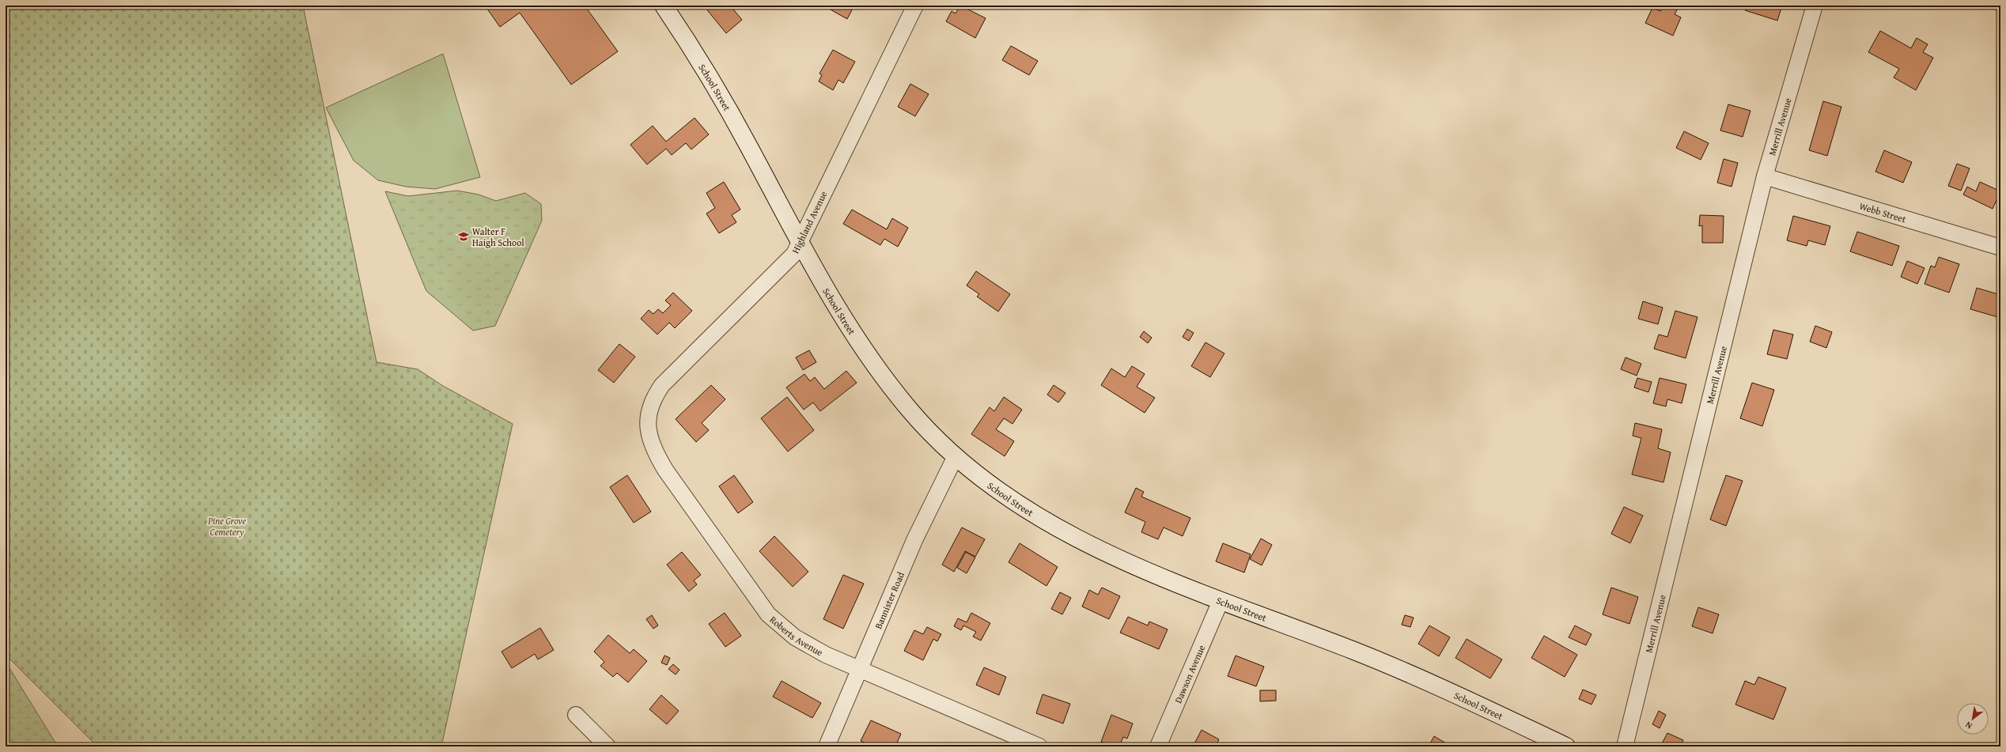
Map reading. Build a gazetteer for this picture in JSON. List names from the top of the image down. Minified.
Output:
{"streets":{"street":["School Street","Merrill Avenue","Webb Street","Highland Avenue","Bannister Road","Roberts Avenue","Dawson Avenue"]},"crossings":[["School Street","Highland Avenue"],["School Street","Bannister Road"],["School Street","Dawson Avenue"],["Merrill Avenue","Webb Street"],["Highland Avenue","Roberts Avenue"],["Bannister Road","Roberts Avenue"]],"parks":["Pine Grove Cemetery"],"places":{"school or university":["Walter F Haigh School"]},"north":"bottom left"}
